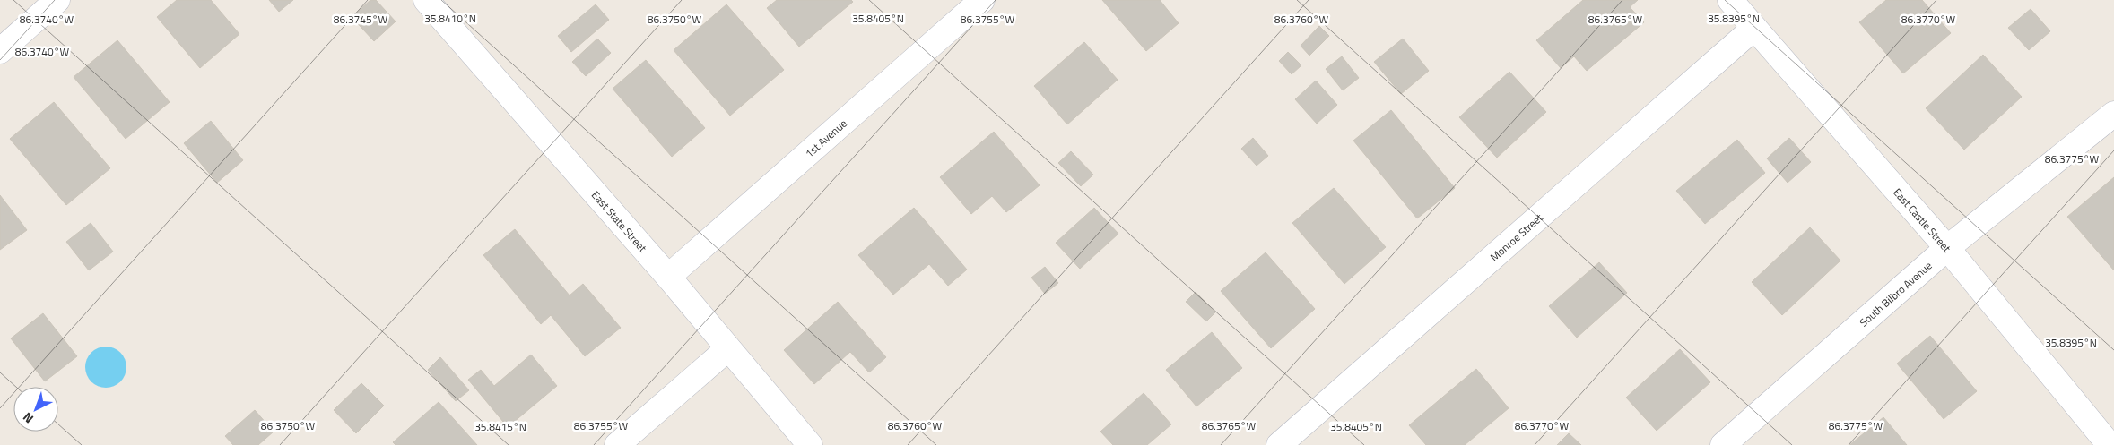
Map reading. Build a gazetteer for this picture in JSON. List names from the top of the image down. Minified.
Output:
{"streets":{"street":["1st Avenue","East Castle Street","East State Street","Monroe Street","South Bilbro Avenue"]},"crossings":[["1st Avenue","East State Street"],["East Castle Street","Monroe Street"],["East Castle Street","South Bilbro Avenue"]],"north":"bottom left","coordinates":["35.8410°N","35.8405°N","35.8395°N","86.3740°W","86.3745°W","86.3750°W","86.3755°W","86.3760°W","86.3765°W","86.3770°W","86.3775°W","35.8415°N"]}
